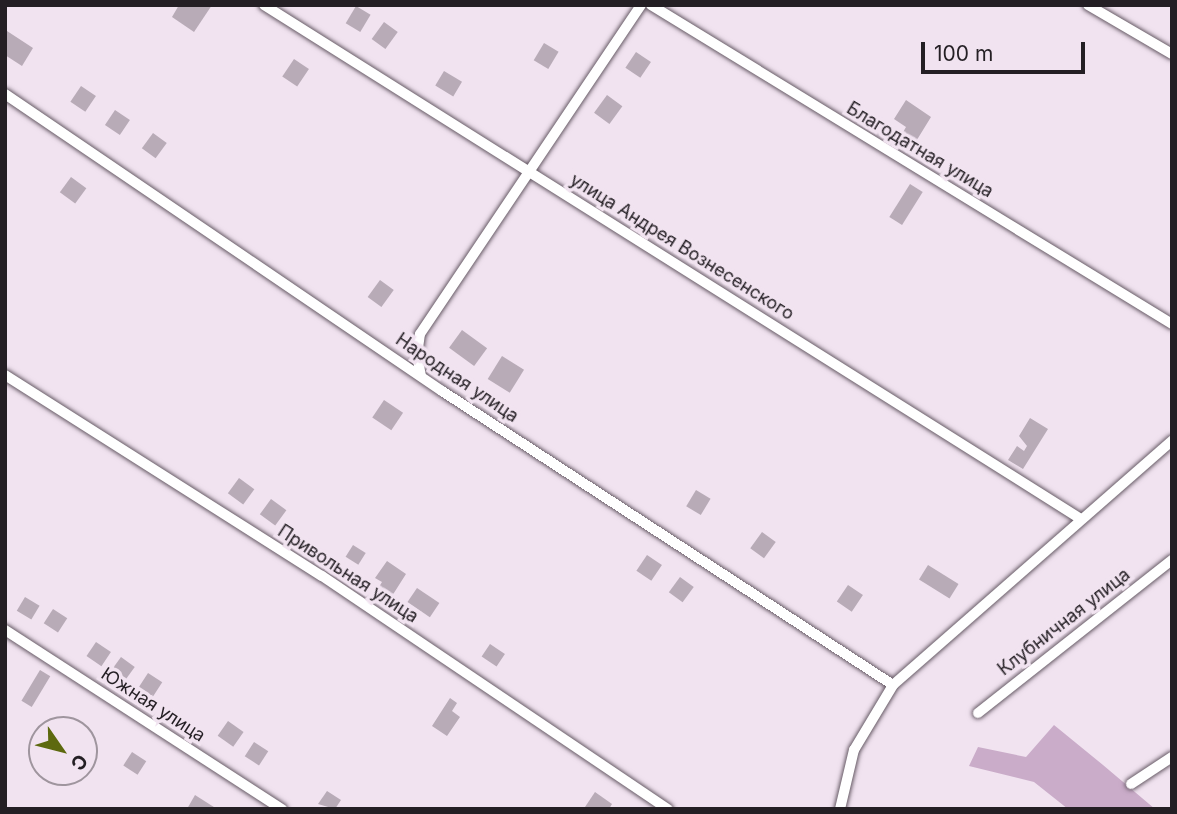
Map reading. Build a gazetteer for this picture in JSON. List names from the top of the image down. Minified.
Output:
{"streets":{"street":["Благодатная улица","улица Андрея Вознесенского","Народная улица","Привольная улица","Клубничная улица","Южная улица"]},"scale_bar":"100 m","north":"bottom right"}
